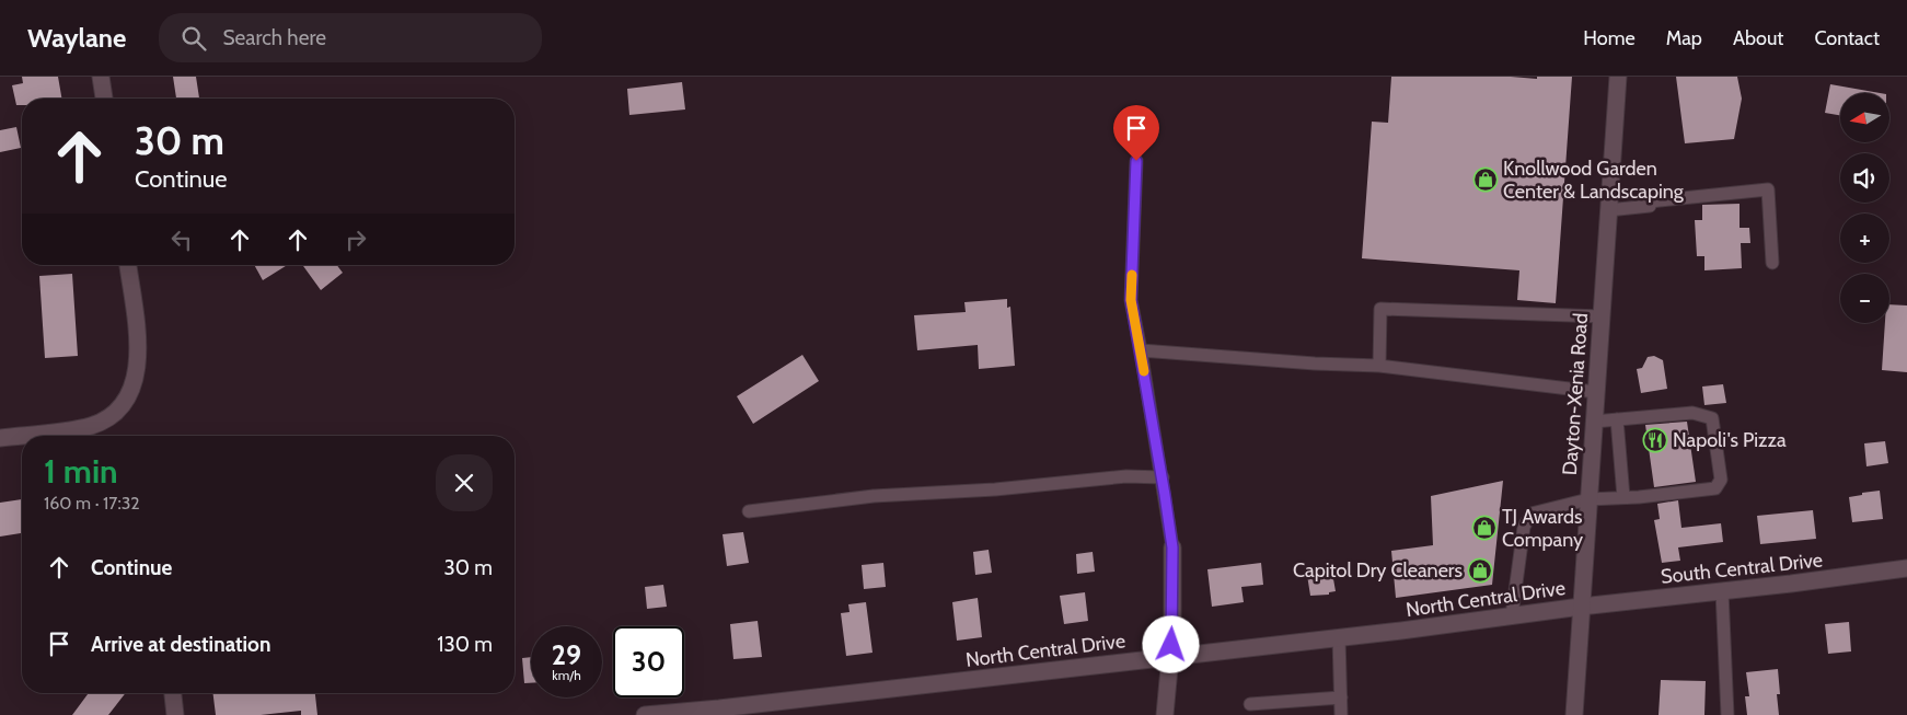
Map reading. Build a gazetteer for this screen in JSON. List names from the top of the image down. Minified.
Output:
{"streets":{"street":["Dayton-Xenia Road","South Central Drive","North Central Drive"]},"crossings":[["Dayton-Xenia Road","South Central Drive"],["Dayton-Xenia Road","North Central Drive"],["South Central Drive","North Central Drive"]],"places":{"shop":["Knollwood Garden Center & Landscaping","TJ Awards Company","Capitol Dry Cleaners"],"restaurant":["Napoli's Pizza"]},"north":"left","page":{"header":"Waylane","search":"Search here","nav":["Home","Map","About","Contact"],"map_buttons":["+","−"],"turn":["30 m","Continue"],"heading":["1 min","160 m · 17:32"],"list":[{"name":"Continue","value":"30 m"},{"name":"Arrive at destination","value":"130 m"}],"speed":"29 km/h","limit":"30"}}
